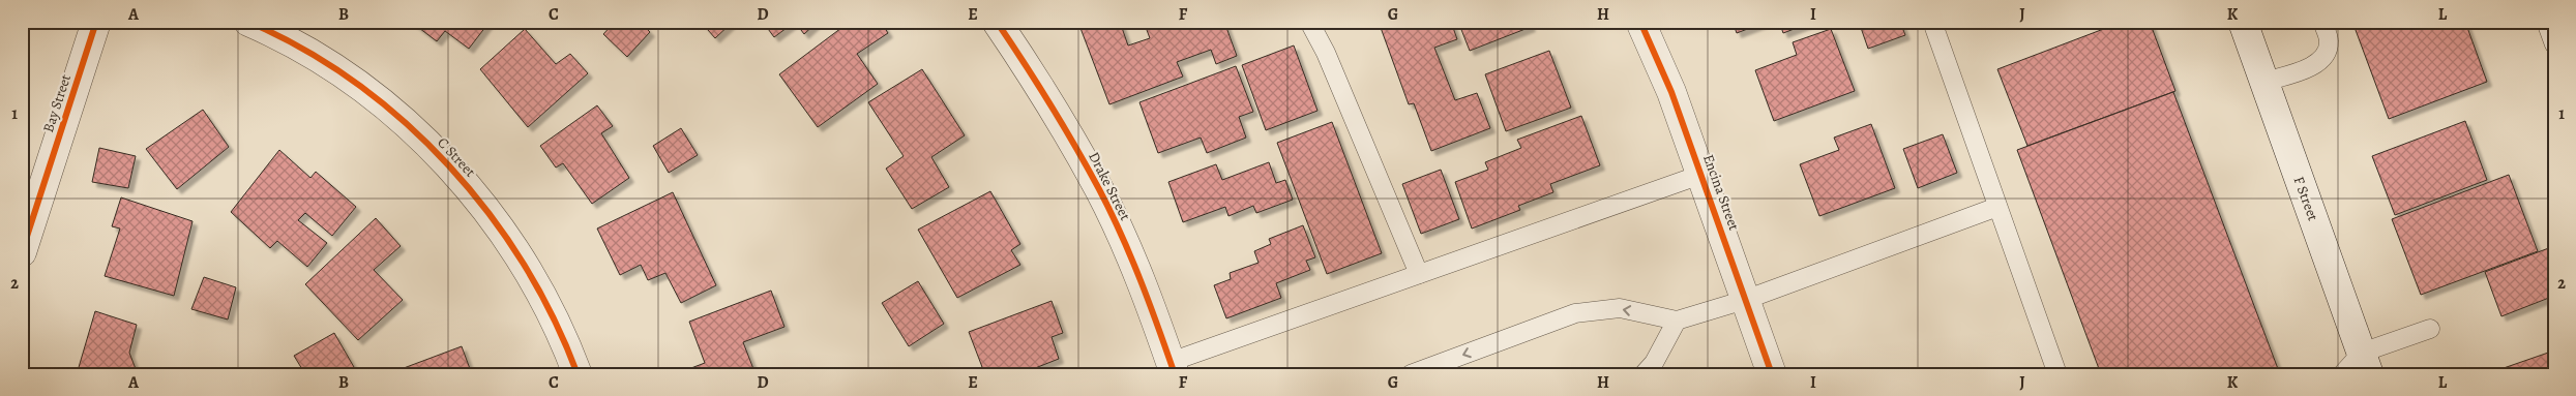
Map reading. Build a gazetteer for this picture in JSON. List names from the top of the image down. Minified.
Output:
{"streets":{"street":["Bay Street","C Street","Drake Street","Encina Street","F Street"]},"grid":{"columns":["A","B","C","D","E","F","G","H","I","J","K","L"],"rows":["1","2"]}}
